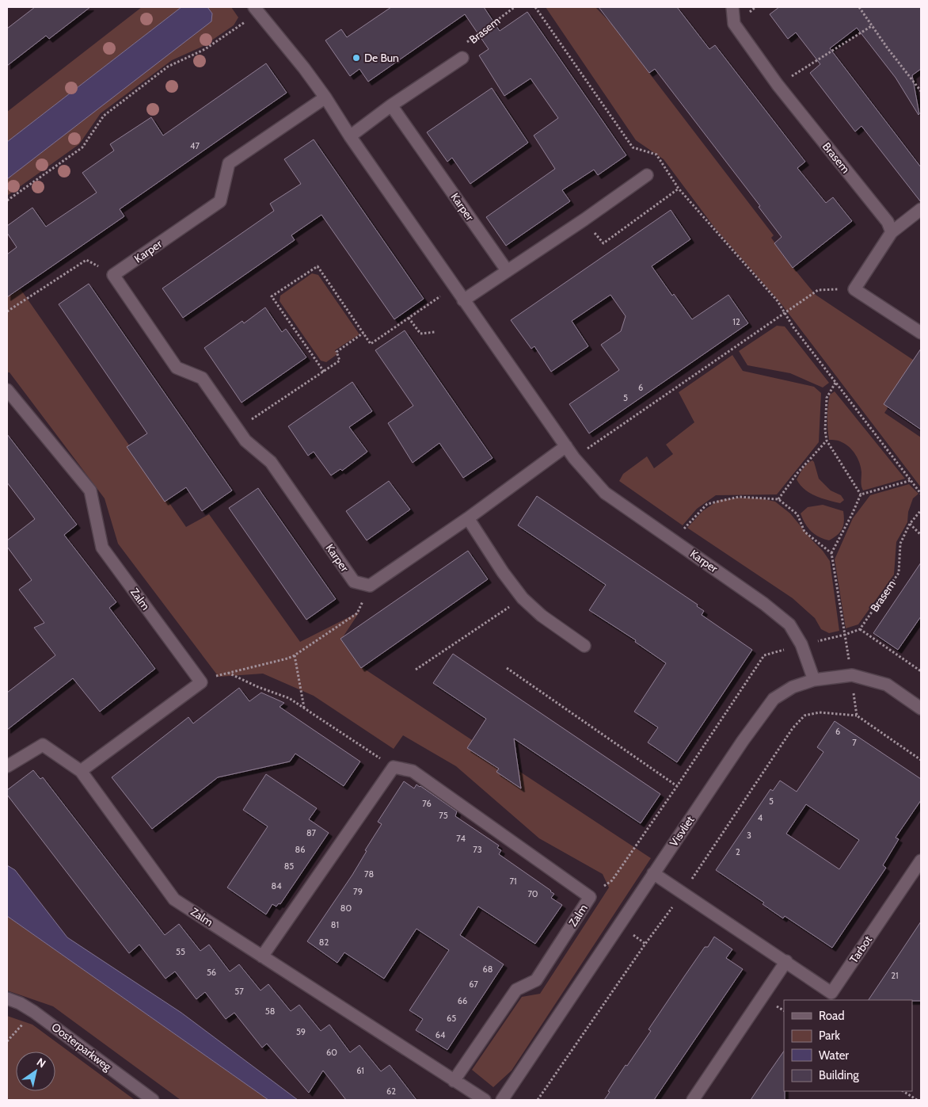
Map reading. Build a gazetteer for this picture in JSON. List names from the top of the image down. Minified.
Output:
{"streets":{"street":["Brasem","Karper","Zalm","Visvliet","Tarbot","Oosterparkweg"]},"crossings":[["Karper","Visvliet"],["Visvliet","Tarbot"]],"places":["De Bun"],"house_numbers":["47","12","6","5","6","7","5","76","75","4","87","3","74","86","73","2","85","78","71","84","79","70","80","81","82","55","68","56","21","67","57","66","58","65","59","64","60","61","62"],"legend":["Road","Park","Water","Building"],"north":"top right"}
